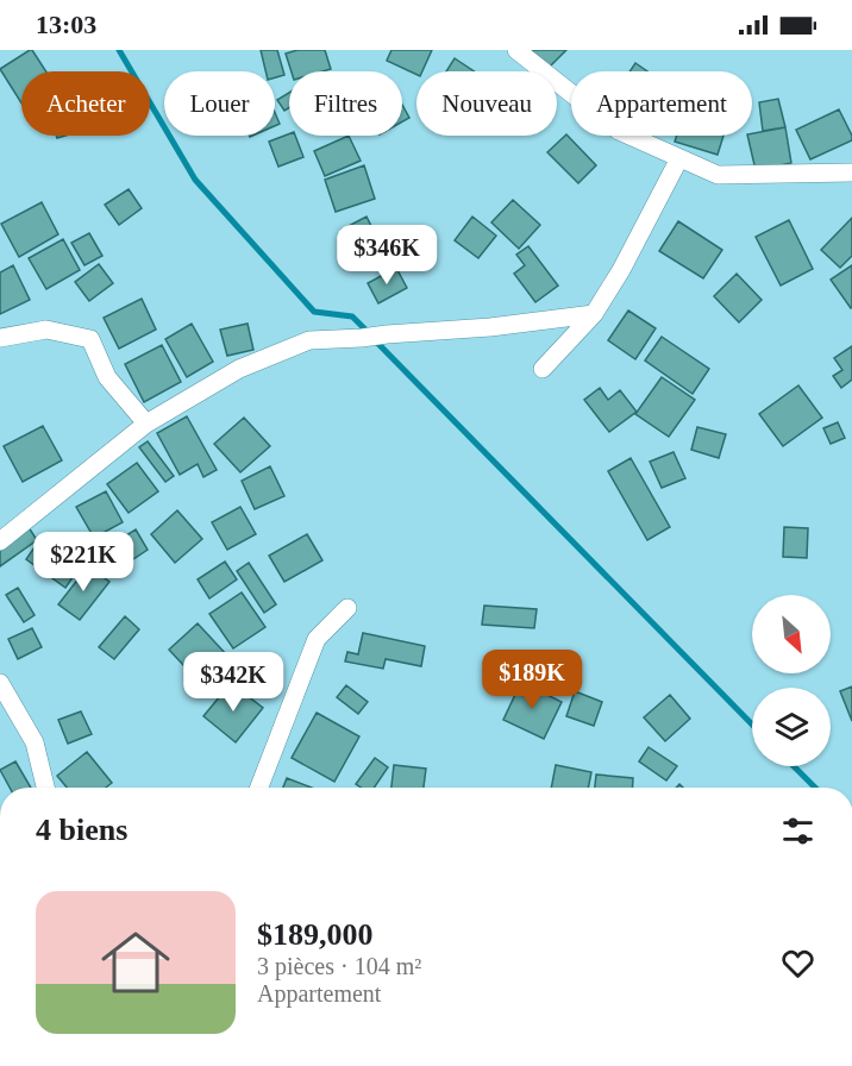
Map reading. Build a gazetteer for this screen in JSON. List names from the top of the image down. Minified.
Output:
{"north":"bottom right","page":{"status":"13:03","chip":["Acheter","Louer","Filtres","Nouveau","Appartement"],"price":["$346K","$221K","$189K","$342K"],"heading":"4 biens","list":[{"name":"$189,000","note":"3 pièces · 104 m² · Appartement"}]}}
